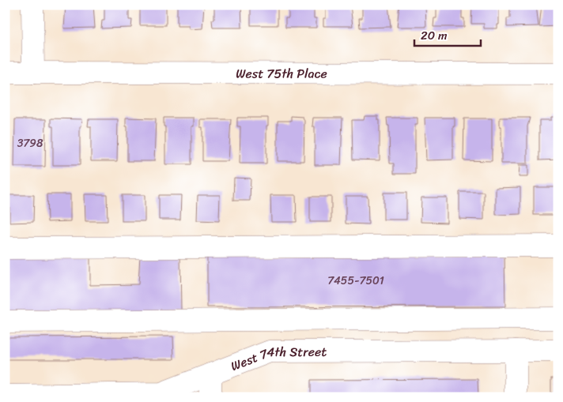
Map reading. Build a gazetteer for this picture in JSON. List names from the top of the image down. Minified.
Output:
{"streets":{"street":["West 75th Place","West 74th Street"]},"house_numbers":["3798","7455-7501"],"scale_bar":"20 m"}
